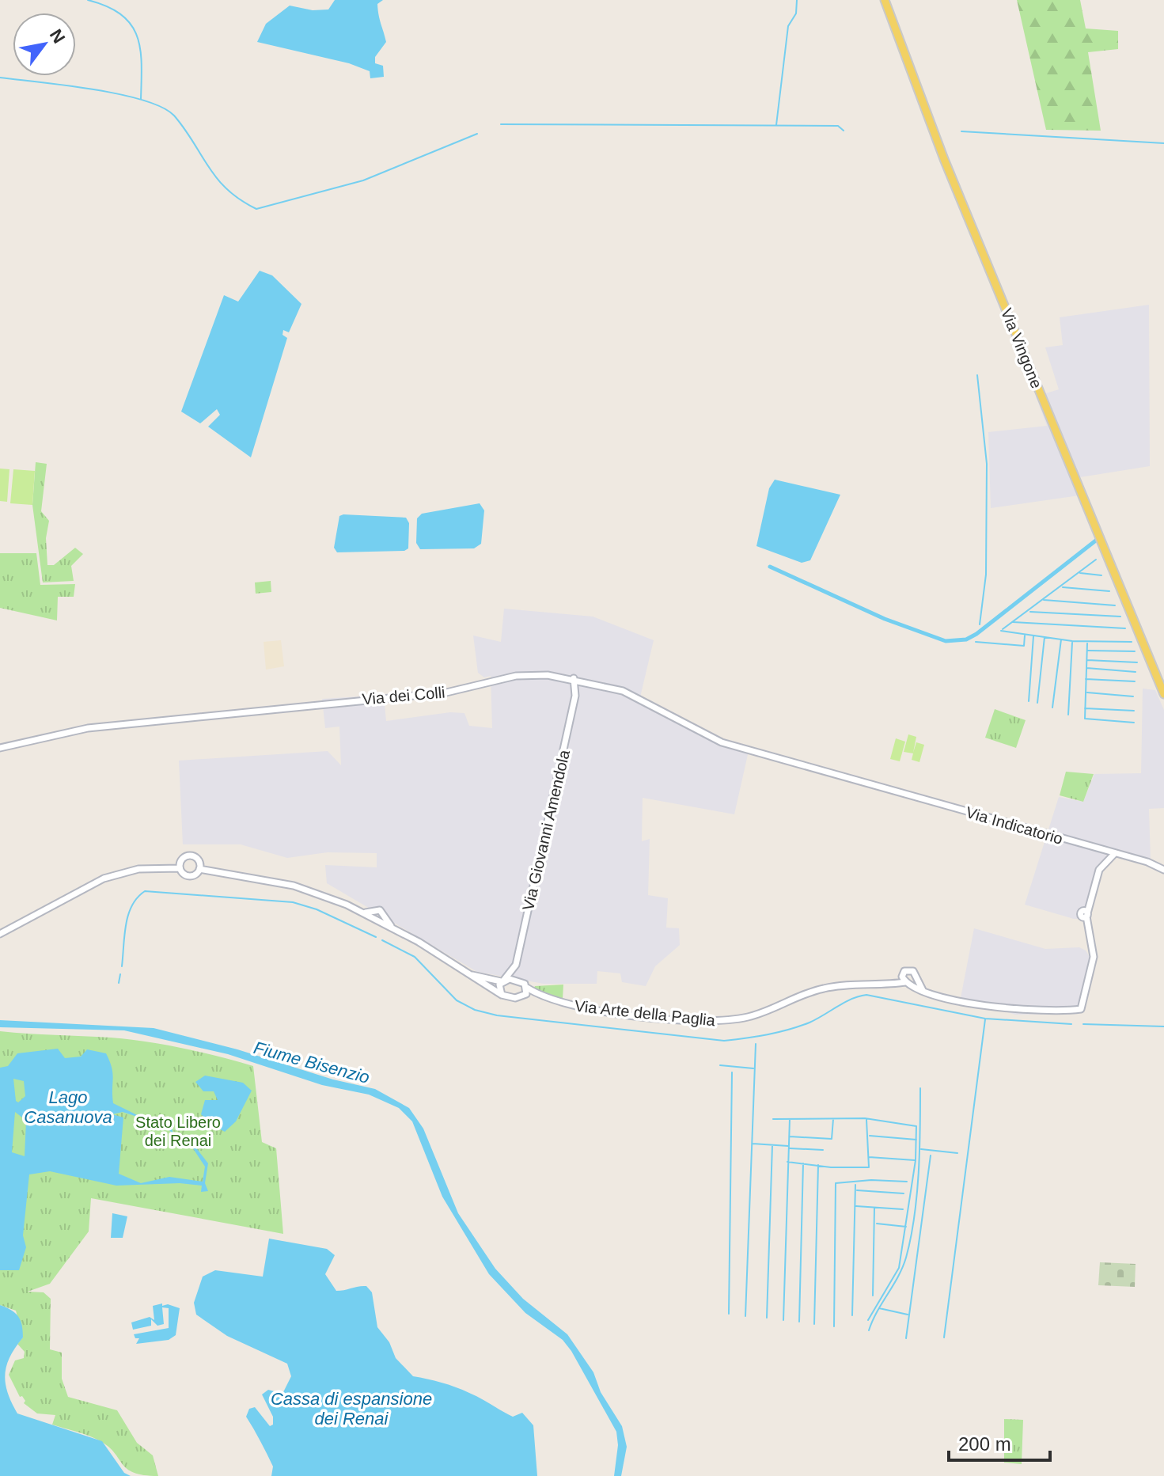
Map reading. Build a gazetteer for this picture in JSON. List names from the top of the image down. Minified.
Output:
{"streets":{"main road":["Via Vingone","Via dei Colli","Via Indicatorio","Via Giovanni Amendola","Via Arte della Paglia"]},"crossings":[["Via dei Colli","Via Indicatorio"],["Via dei Colli","Via Giovanni Amendola"],["Via Giovanni Amendola","Via Arte della Paglia"]],"water":["Fiume Bisenzio","Lago Casanuova","Cassa di espansione dei Renai"],"parks":["Stato Libero dei Renai"],"scale_bar":"200 m","north":"top right"}
